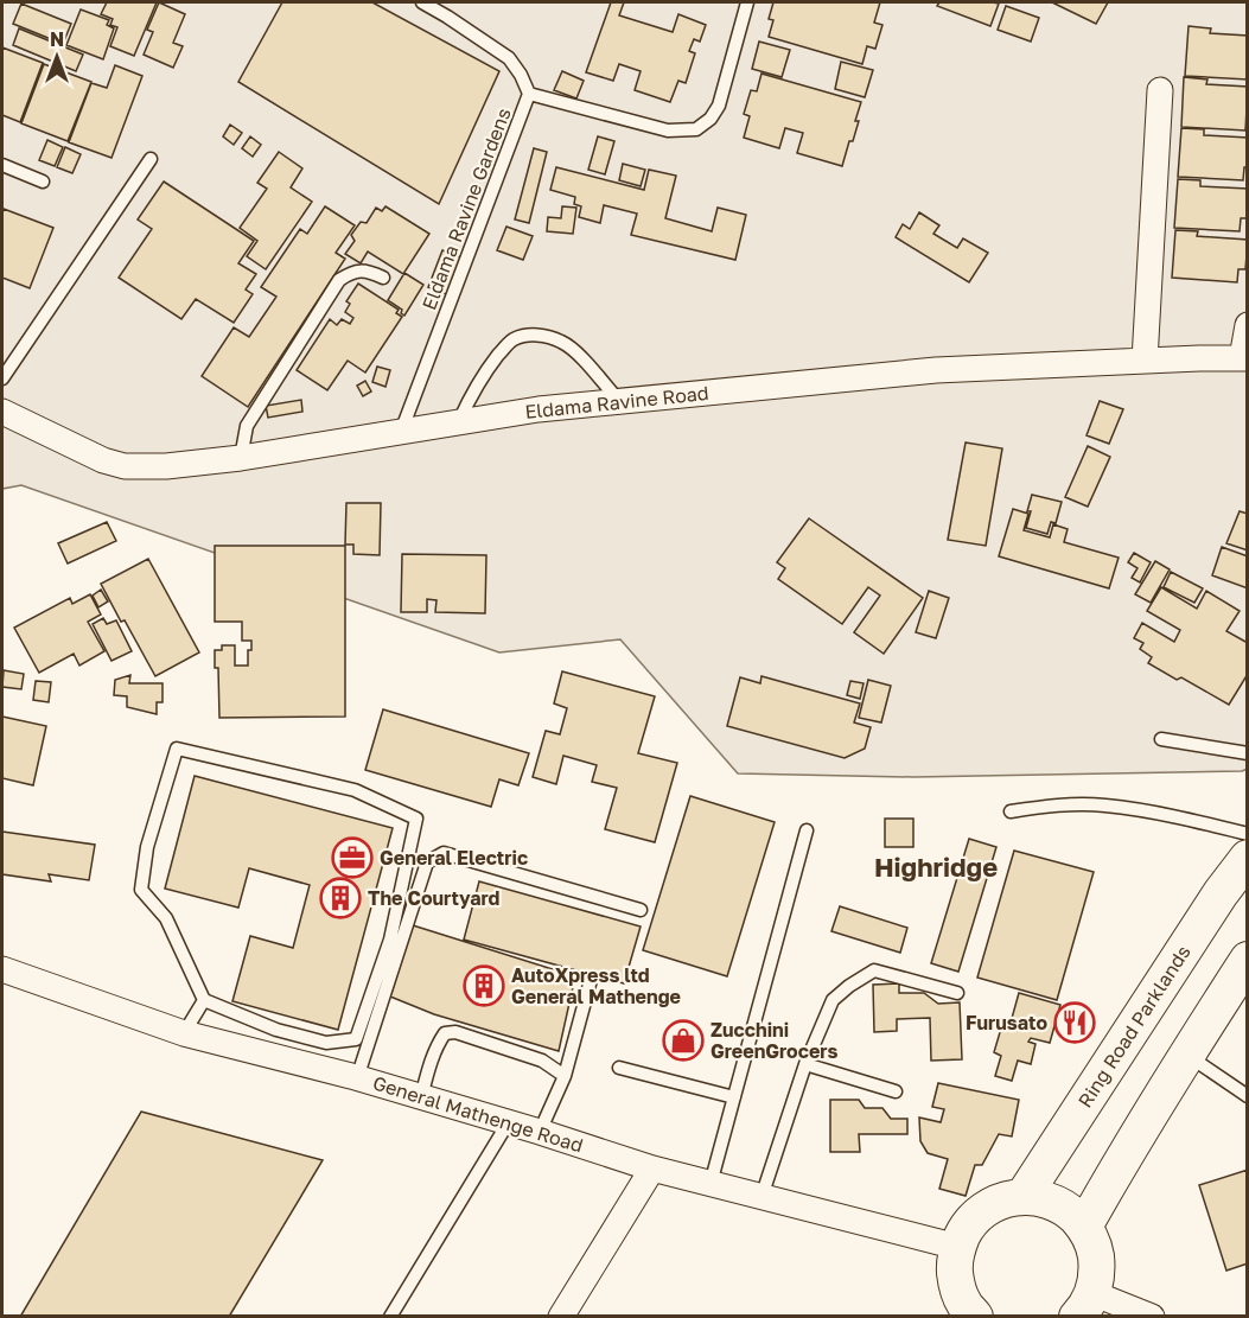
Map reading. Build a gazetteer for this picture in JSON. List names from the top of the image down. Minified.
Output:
{"streets":{"street":["Eldama Ravine Road","Ring Road Parklands","General Mathenge Road"],"lane":["Eldama Ravine Gardens"]},"crossings":[["Eldama Ravine Gardens","Eldama Ravine Road"]],"districts":["Highridge"],"places":{"office":["General Electric"],"building":["The Courtyard","AutoXpress ltd General Mathenge"],"restaurant":["Furusato"],"shop":["Zucchini GreenGrocers"]},"north":"top"}
